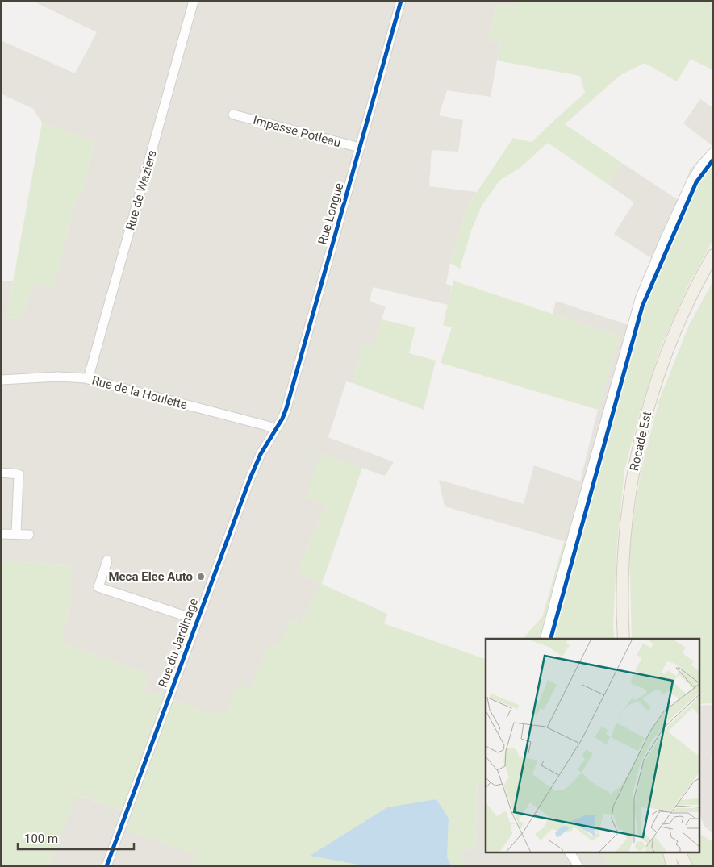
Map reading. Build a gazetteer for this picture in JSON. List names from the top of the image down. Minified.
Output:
{"streets":{"main road":["Rocade Est"],"street":["Impasse Potleau","Rue de Waziers","Rue Longue","Rue de la Houlette","Rue du Jardinage"]},"crossings":[["Impasse Potleau","Rue Longue"],["Rue de Waziers","Rue de la Houlette"],["Rue Longue","Rue de la Houlette"],["Rue Longue","Rue du Jardinage"],["Rue de la Houlette","Rue du Jardinage"]],"places":["Meca Elec Auto"],"scale_bar":"100 m"}
